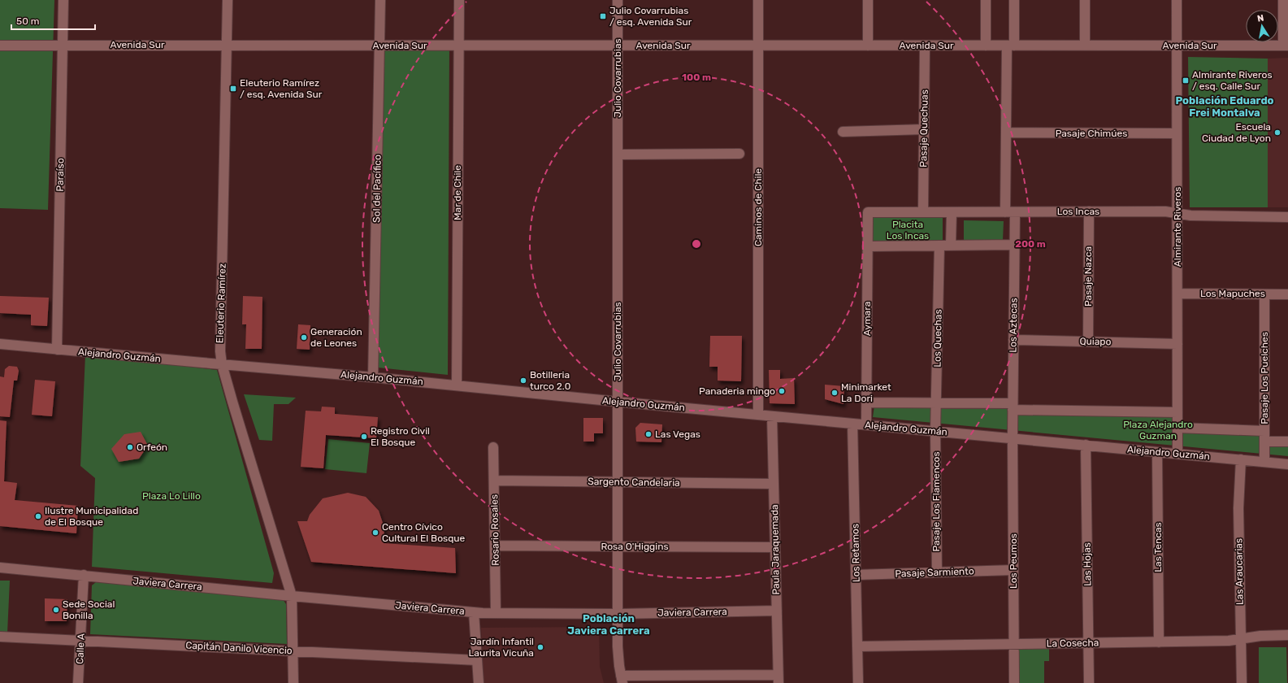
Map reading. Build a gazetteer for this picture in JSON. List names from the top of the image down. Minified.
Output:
{"streets":{"street":["Avenida Sur","Julio Covarrubias","Pasaje Quechuas","Pasaje Chimúes","Paraíso","Sol del Pacífico","Mar de Chile","Caminos de Chile","Los Incas","Almirante Riveros","Pasaje Nazca","Los Mapuches","Eleuterio Ramírez","Aymara","Los Aztecas","Los Quechas","Quiapo","Alejandro Guzmán","Pasaje Los Puelches","Sargento Candelaria","Pasaje Los Flamencos","Rosario Rosales","Rosa O'Higgins","Las Tencas","Paula Jaraquemada","Los Retamos","Los Peumos","Las Hojas","Las Araucarias","Pasaje Sarmiento","Javiera Carrera","La Cosecha","Capitán Danilo Vicencio","Calle A"]},"crossings":[["Avenida Sur","Julio Covarrubias"],["Avenida Sur","Pasaje Quechuas"],["Avenida Sur","Paraíso"],["Avenida Sur","Sol del Pacífico"],["Avenida Sur","Mar de Chile"],["Avenida Sur","Caminos de Chile"],["Avenida Sur","Almirante Riveros"],["Avenida Sur","Eleuterio Ramírez"],["Avenida Sur","Los Aztecas"],["Julio Covarrubias","Alejandro Guzmán"],["Julio Covarrubias","Sargento Candelaria"],["Julio Covarrubias","Rosa O'Higgins"],["Julio Covarrubias","Javiera Carrera"],["Pasaje Quechuas","Los Incas"],["Pasaje Chimúes","Almirante Riveros"],["Pasaje Chimúes","Los Aztecas"],["Paraíso","Alejandro Guzmán"],["Sol del Pacífico","Alejandro Guzmán"],["Mar de Chile","Alejandro Guzmán"],["Caminos de Chile","Alejandro Guzmán"],["Los Incas","Almirante Riveros"],["Los Incas","Pasaje Nazca"],["Los Incas","Aymara"],["Los Incas","Los Aztecas"],["Almirante Riveros","Los Mapuches"],["Almirante Riveros","Quiapo"],["Almirante Riveros","Alejandro Guzmán"],["Pasaje Nazca","Quiapo"],["Los Mapuches","Pasaje Los Puelches"],["Eleuterio Ramírez","Alejandro Guzmán"],["Eleuterio Ramírez","Javiera Carrera"],["Eleuterio Ramírez","Capitán Danilo Vicencio"],["Aymara","Alejandro Guzmán"],["Los Aztecas","Quiapo"],["Los Aztecas","Alejandro Guzmán"],["Los Aztecas","Los Peumos"],["Los Quechas","Alejandro Guzmán"],["Los Quechas","Pasaje Los Flamencos"],["Alejandro Guzmán","Pasaje Los Puelches"],["Alejandro Guzmán","Pasaje Los Flamencos"],["Alejandro Guzmán","Las Tencas"],["Alejandro Guzmán","Paula Jaraquemada"],["Alejandro Guzmán","Los Retamos"],["Alejandro Guzmán","Los Peumos"],["Alejandro Guzmán","Las Hojas"],["Alejandro Guzmán","Las Araucarias"],["Sargento Candelaria","Rosario Rosales"],["Sargento Candelaria","Paula Jaraquemada"],["Pasaje Los Flamencos","Pasaje Sarmiento"],["Rosario Rosales","Rosa O'Higgins"],["Rosario Rosales","Javiera Carrera"],["Rosa O'Higgins","Paula Jaraquemada"],["Las Tencas","La Cosecha"],["Paula Jaraquemada","Javiera Carrera"],["Los Retamos","Pasaje Sarmiento"],["Los Retamos","La Cosecha"],["Los Peumos","Pasaje Sarmiento"],["Los Peumos","La Cosecha"],["Las Hojas","La Cosecha"],["Las Araucarias","La Cosecha"],["Javiera Carrera","Calle A"],["Capitán Danilo Vicencio","Calle A"]],"districts":["Población Eduardo Frei Montalva","Población Javiera Carrera"],"parks":["Placita Los Incas","Plaza Alejandro Guzman","Plaza Lo Lillo"],"places":{"transit":["Julio Covarrubias / esq. Avenida Sur","Almirante Riveros / esq. Calle Sur","Eleuterio Ramírez / esq. Avenida Sur"],"other":["Escuela Ciudad de Lyon","Generación de Leones","Botilleria turco 2.0","Panaderia mingo","Minimarket La Dori","Las Vegas","Registro Civil El Bosque","Orfeón","Ilustre Municipalidad de El Bosque","Centro Cívico Cultural El Bosque","Sede Social Bonilla","Jardín Infantil Laurita Vicuña"]},"scale_bar":"50 m","north":"top","rings":["100 m","200 m"]}
